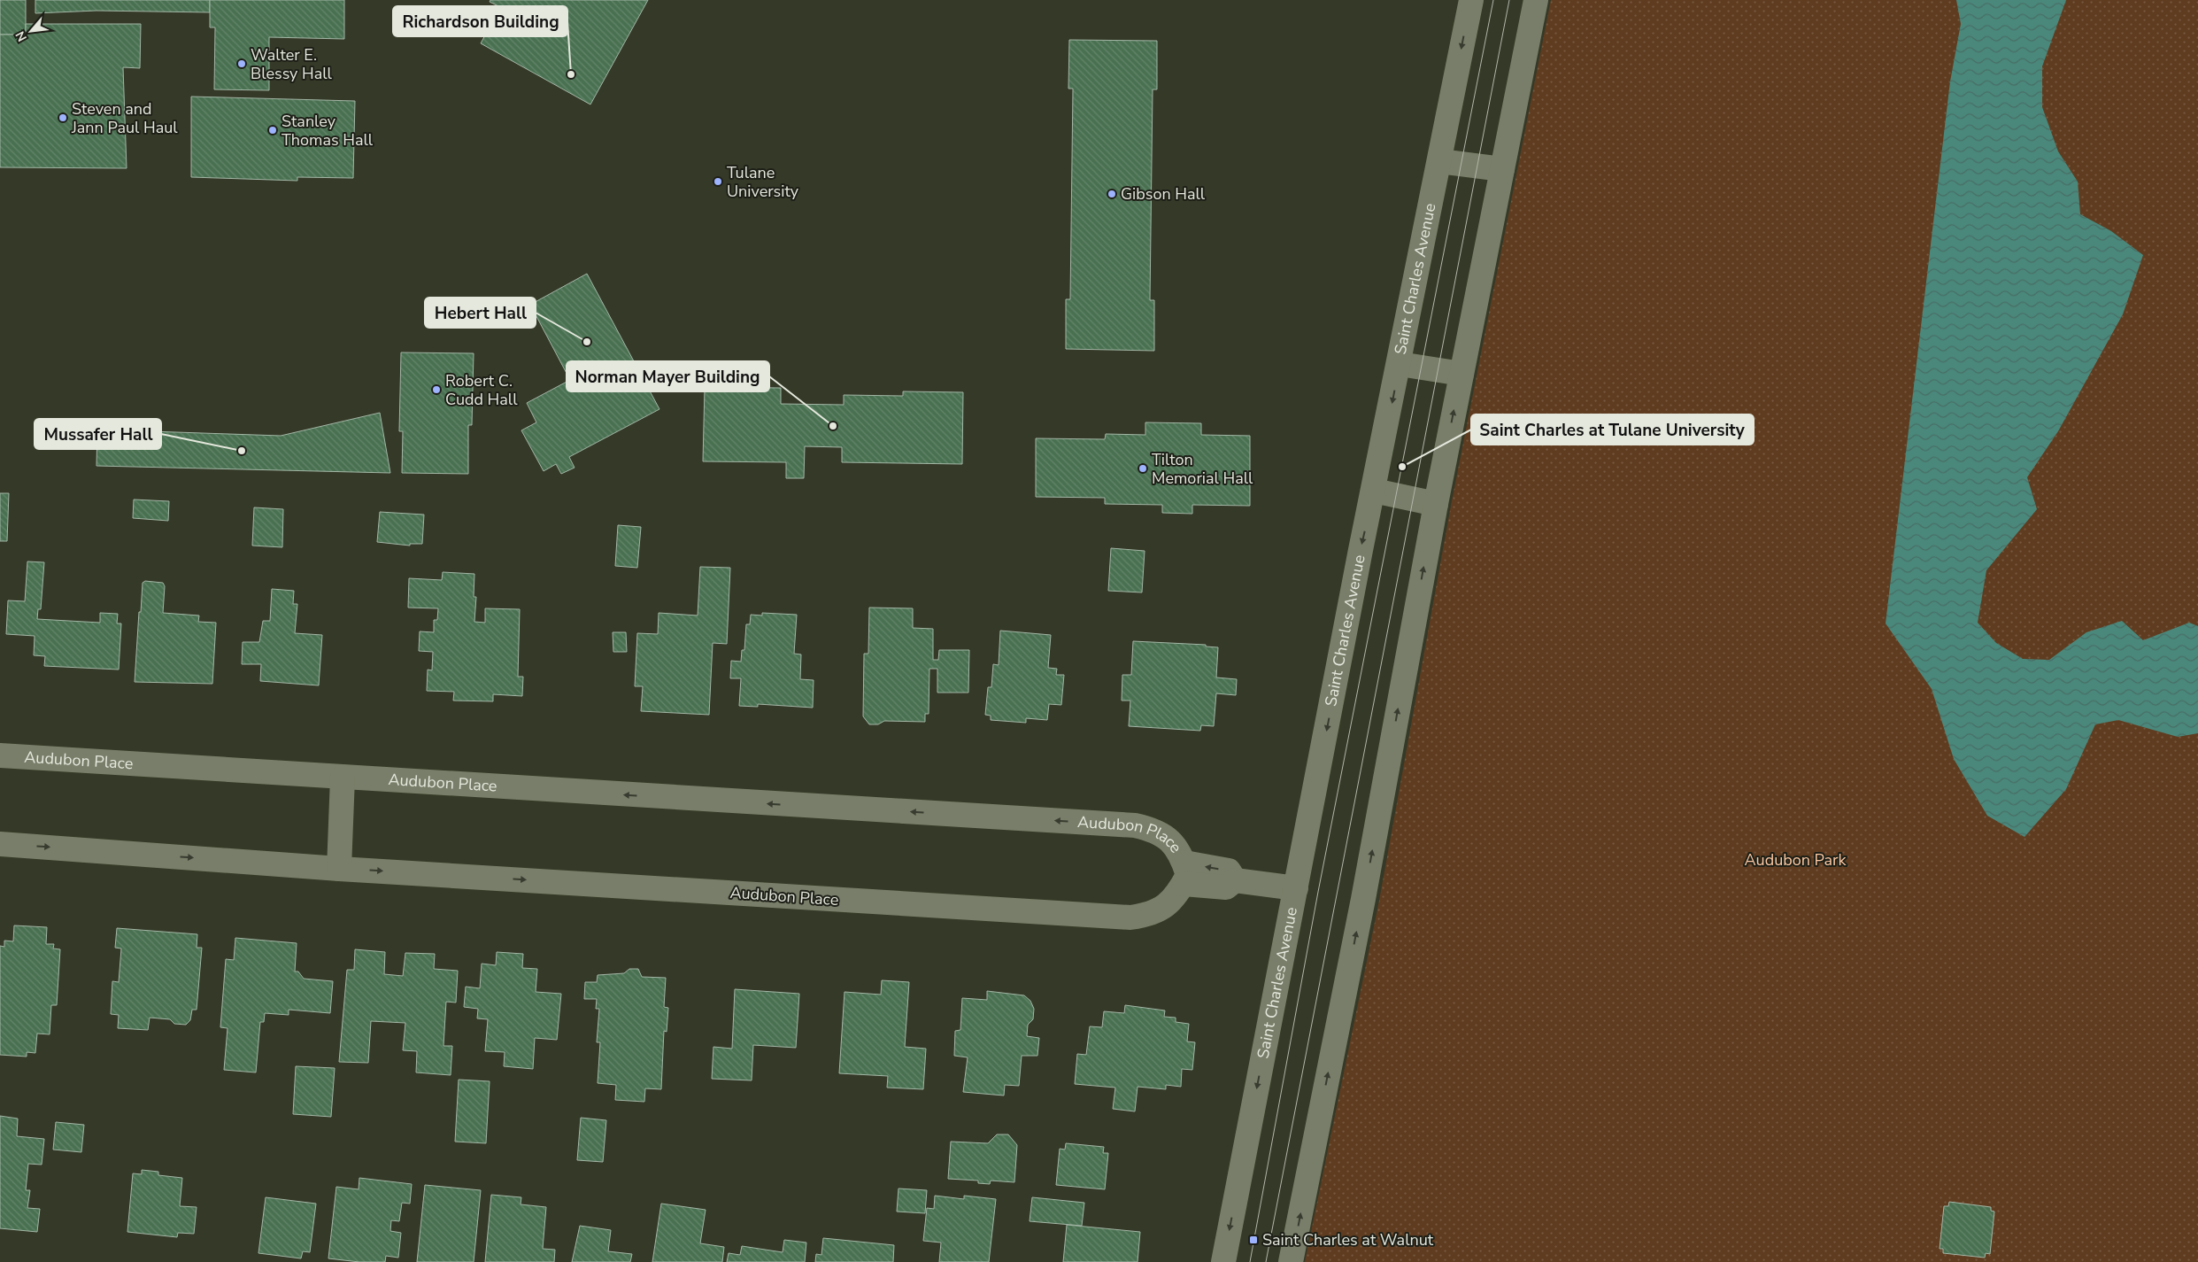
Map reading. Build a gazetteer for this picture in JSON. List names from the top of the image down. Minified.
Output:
{"streets":{"main road":["Saint Charles Avenue","Audubon Place"]},"parks":["Audubon Park"],"places":{"other":["Walter E. Blessy Hall","Richardson Building","Steven and Jann Paul Haul","Stanley Thomas Hall","Tulane University","Gibson Hall","Hebert Hall","Robert C. Cudd Hall","Norman Mayer Building","Mussafer Hall","Saint Charles at Tulane University","Tilton Memorial Hall"],"transit":["Saint Charles at Walnut"]},"north":"bottom left"}
